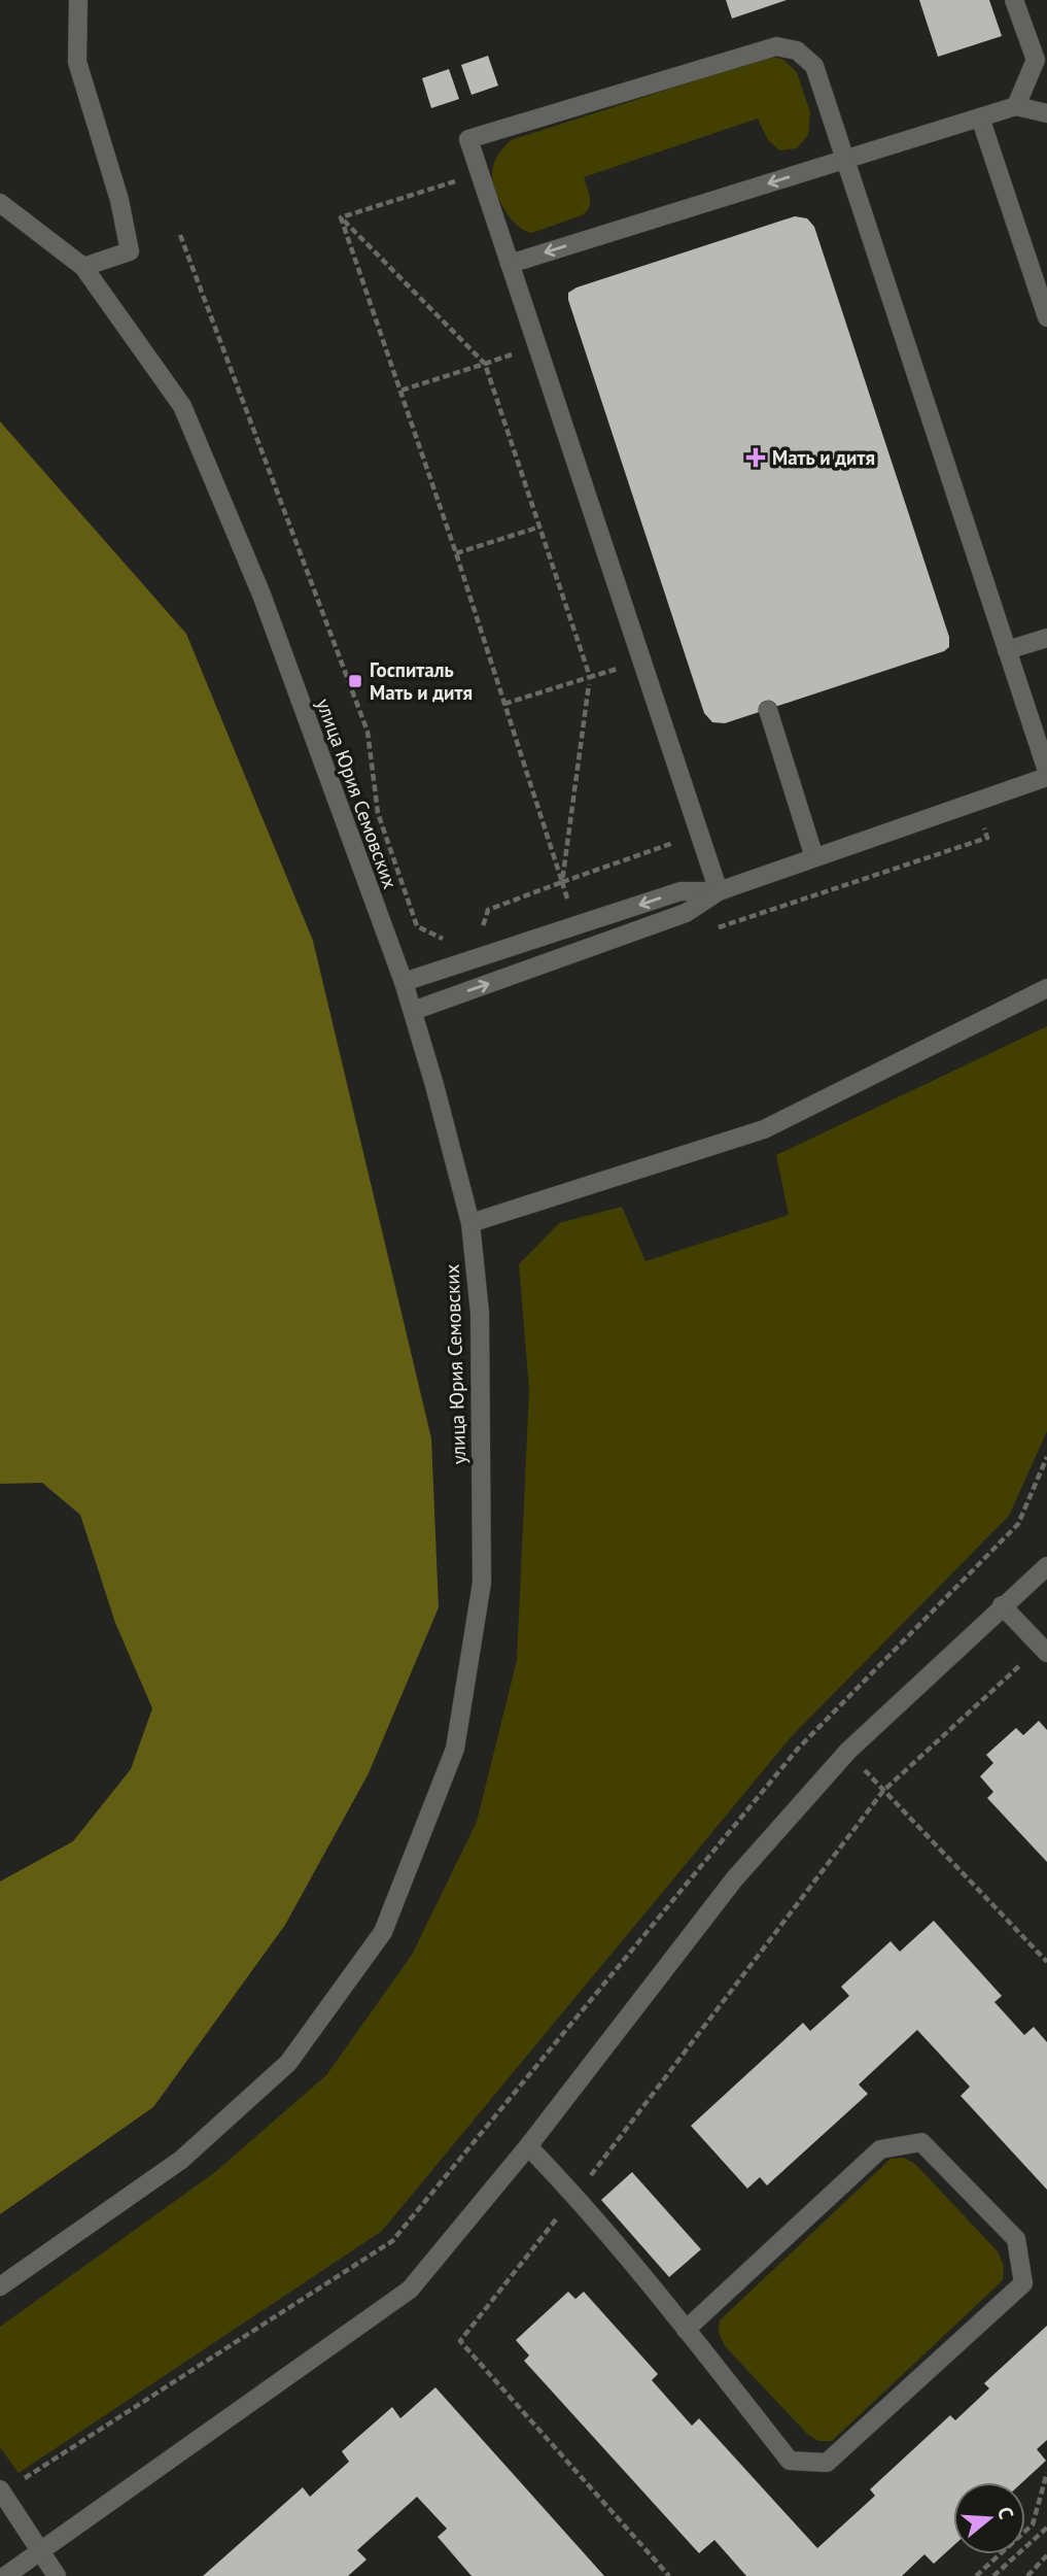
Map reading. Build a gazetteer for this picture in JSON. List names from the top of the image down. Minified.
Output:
{"streets":{"street":["улица Юрия Семовских"]},"places":{"health":["Мать и дитя"],"transit":["Госпиталь Мать и дитя"]},"north":"right"}
